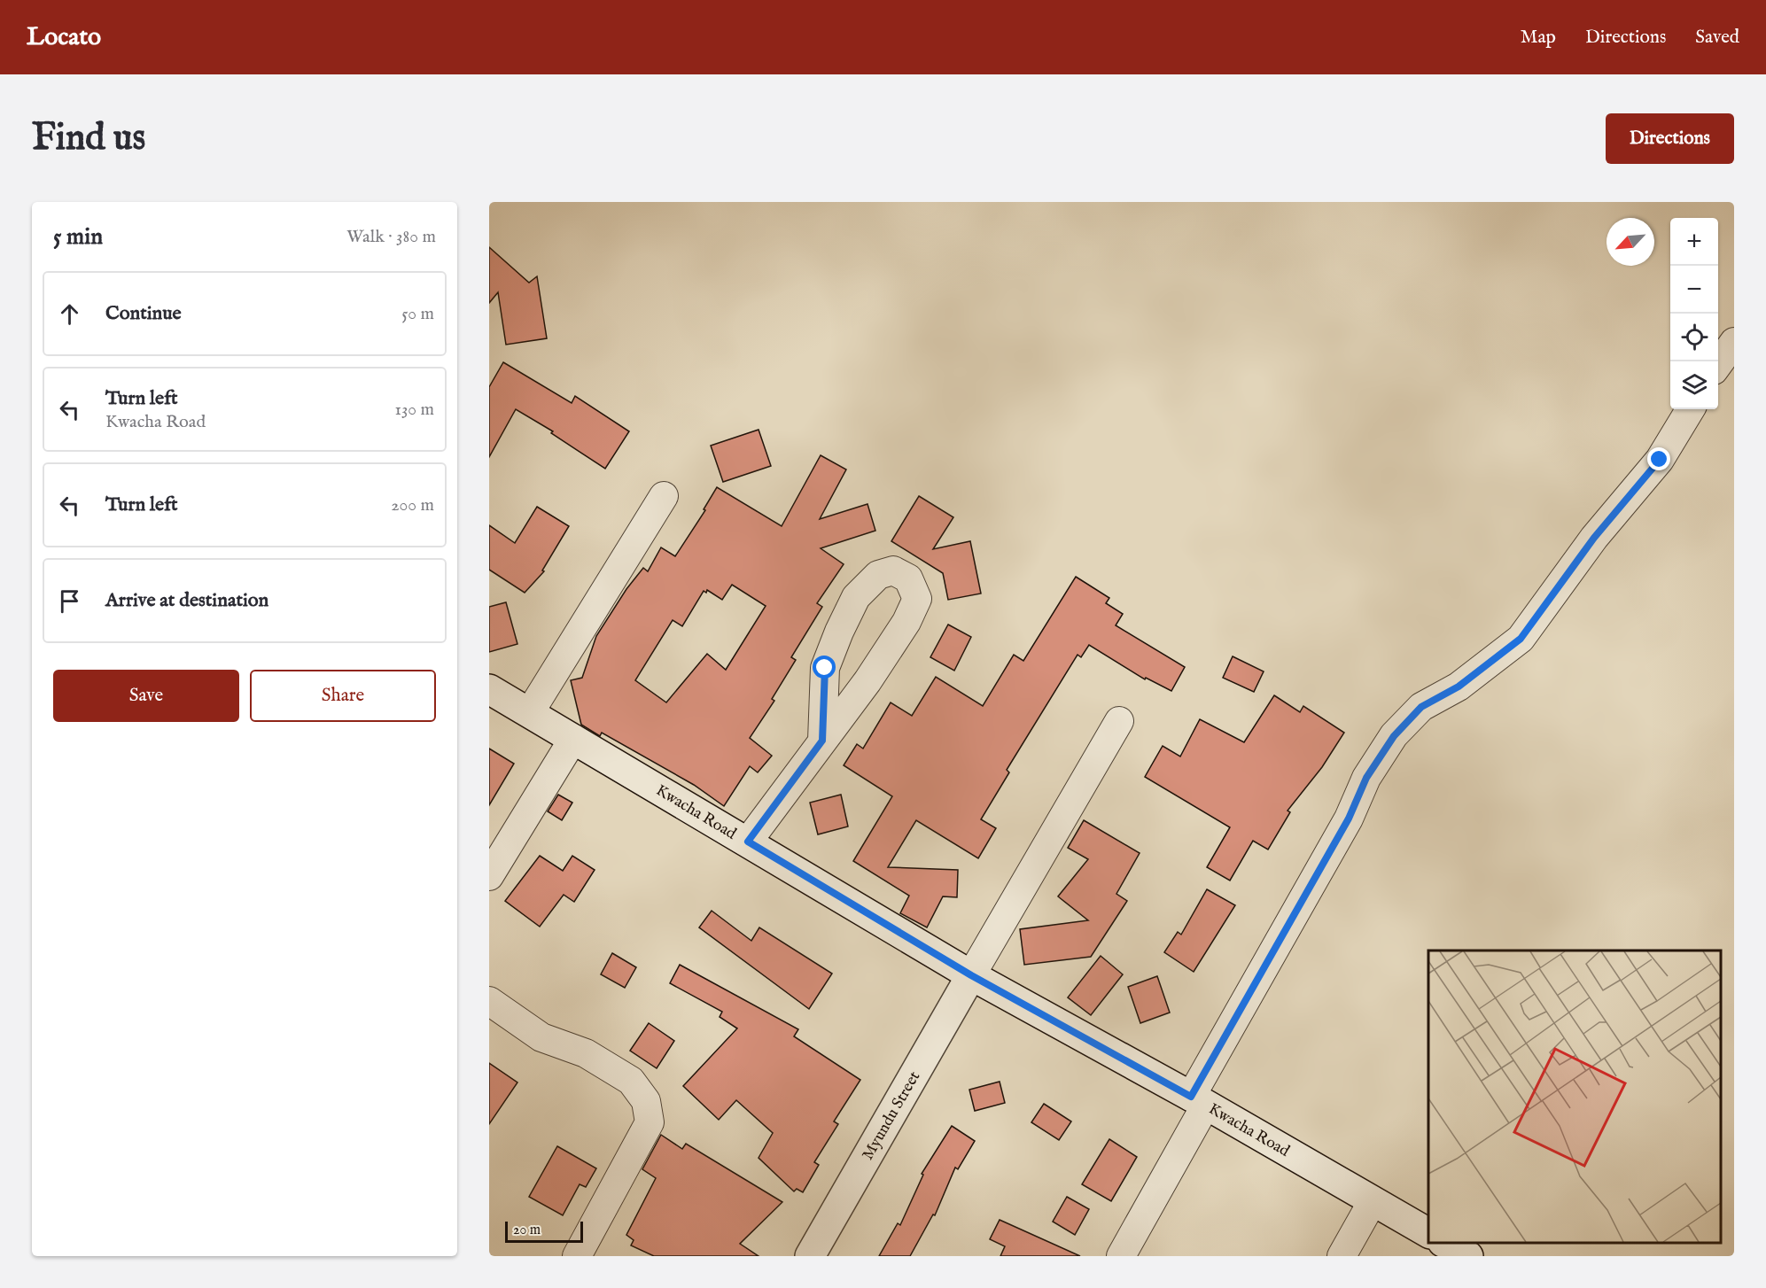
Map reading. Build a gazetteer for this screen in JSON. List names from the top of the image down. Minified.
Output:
{"streets":{"main road":["Kwacha Road","Myundu Street"]},"crossings":[["Kwacha Road","Myundu Street"]],"scale_bar":"20 m","north":"bottom left","page":{"header":"Locato","nav":["Map","Directions","Saved"],"buttons":["Directions",["Save","Share"]],"title":"Find us","heading":["5 min","Walk · 380 m"],"map_buttons":["+","−"],"list":[["Continue","50 m"],["Turn left","Kwacha Road","130 m"],["Turn left","200 m"],"Arrive at destination"],"scale":"20 m"}}
